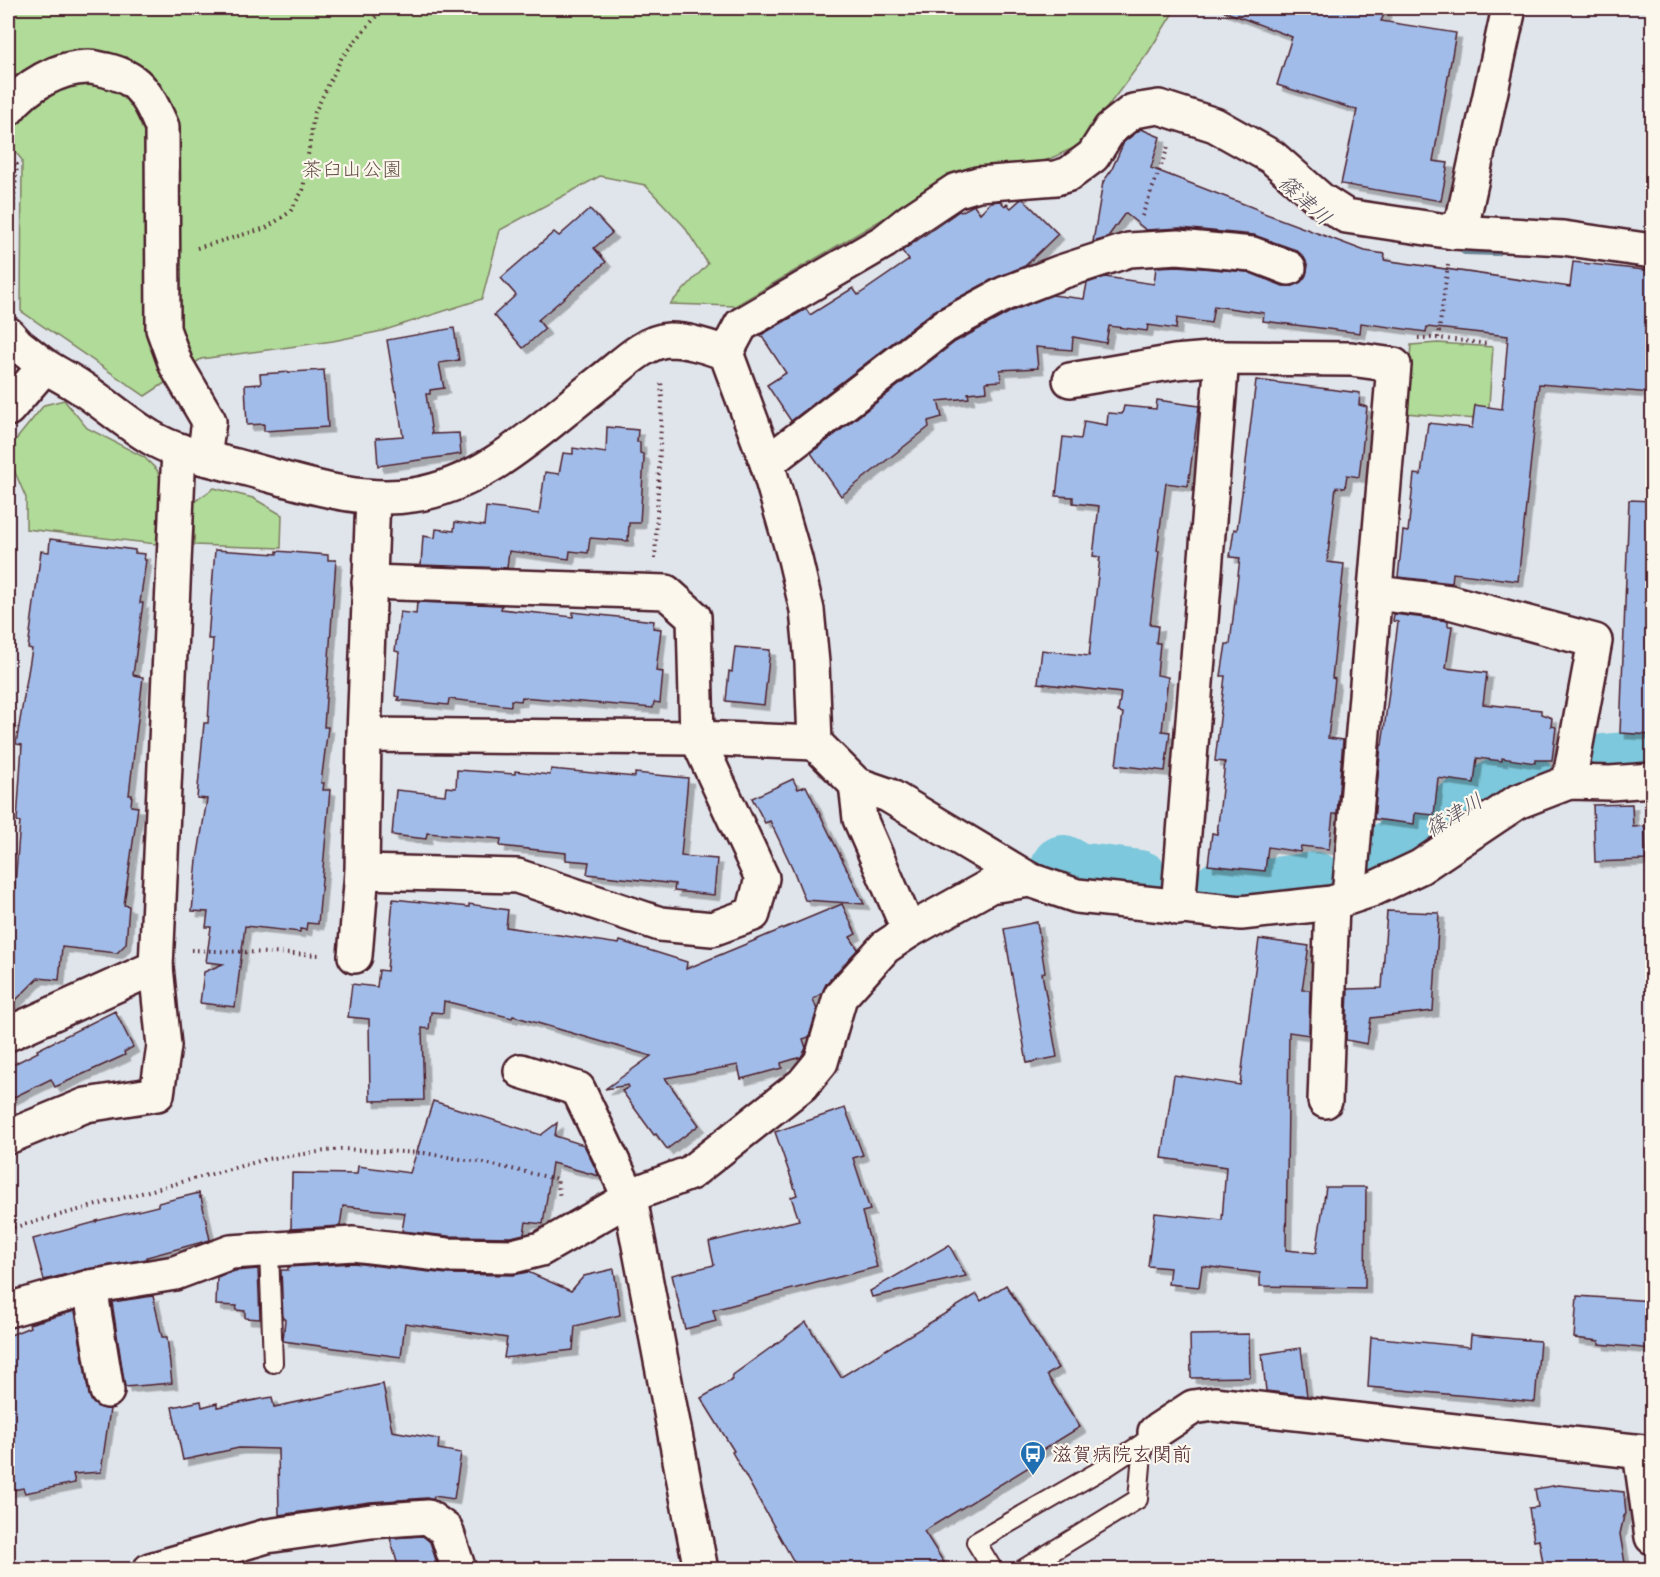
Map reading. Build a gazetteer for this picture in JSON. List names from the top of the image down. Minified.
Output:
{"water":["篠津川"],"parks":["茶臼山公園"],"places":{"bus stop":["滋賀病院玄関前"]}}
